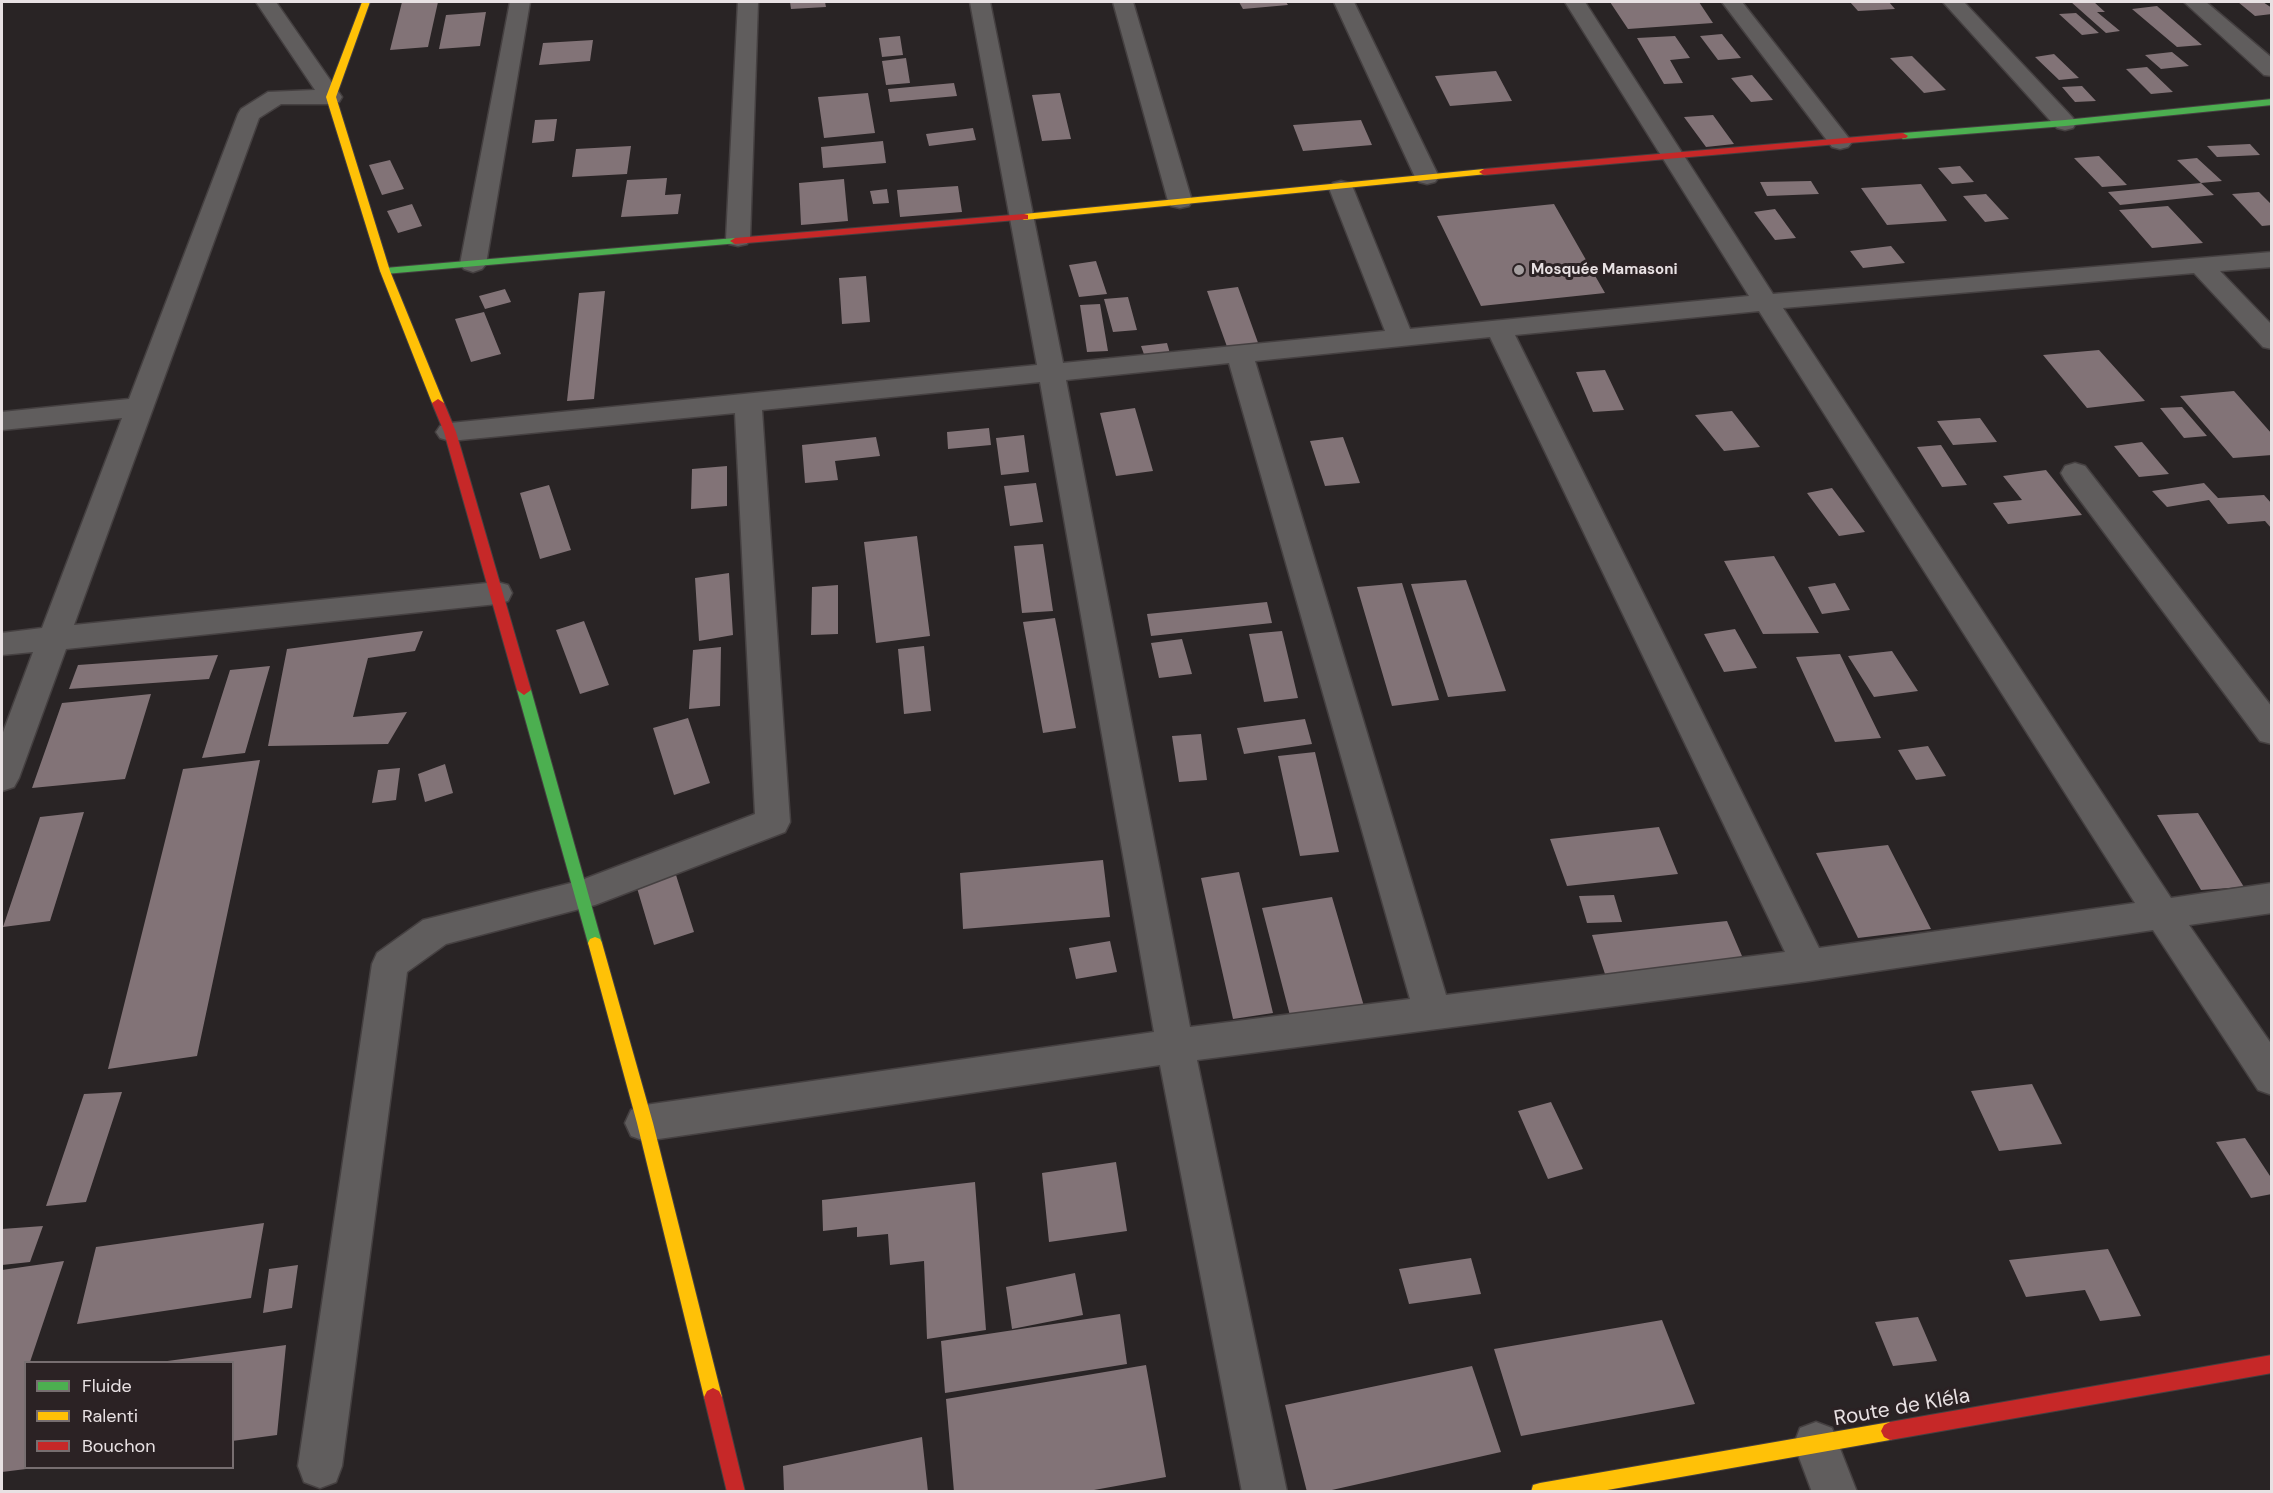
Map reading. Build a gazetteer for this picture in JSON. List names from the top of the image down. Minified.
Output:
{"streets":{"street":["Route de Kléla"]},"places":["Mosquée Mamasoni"],"legend":["Fluide","Ralenti","Bouchon"]}
